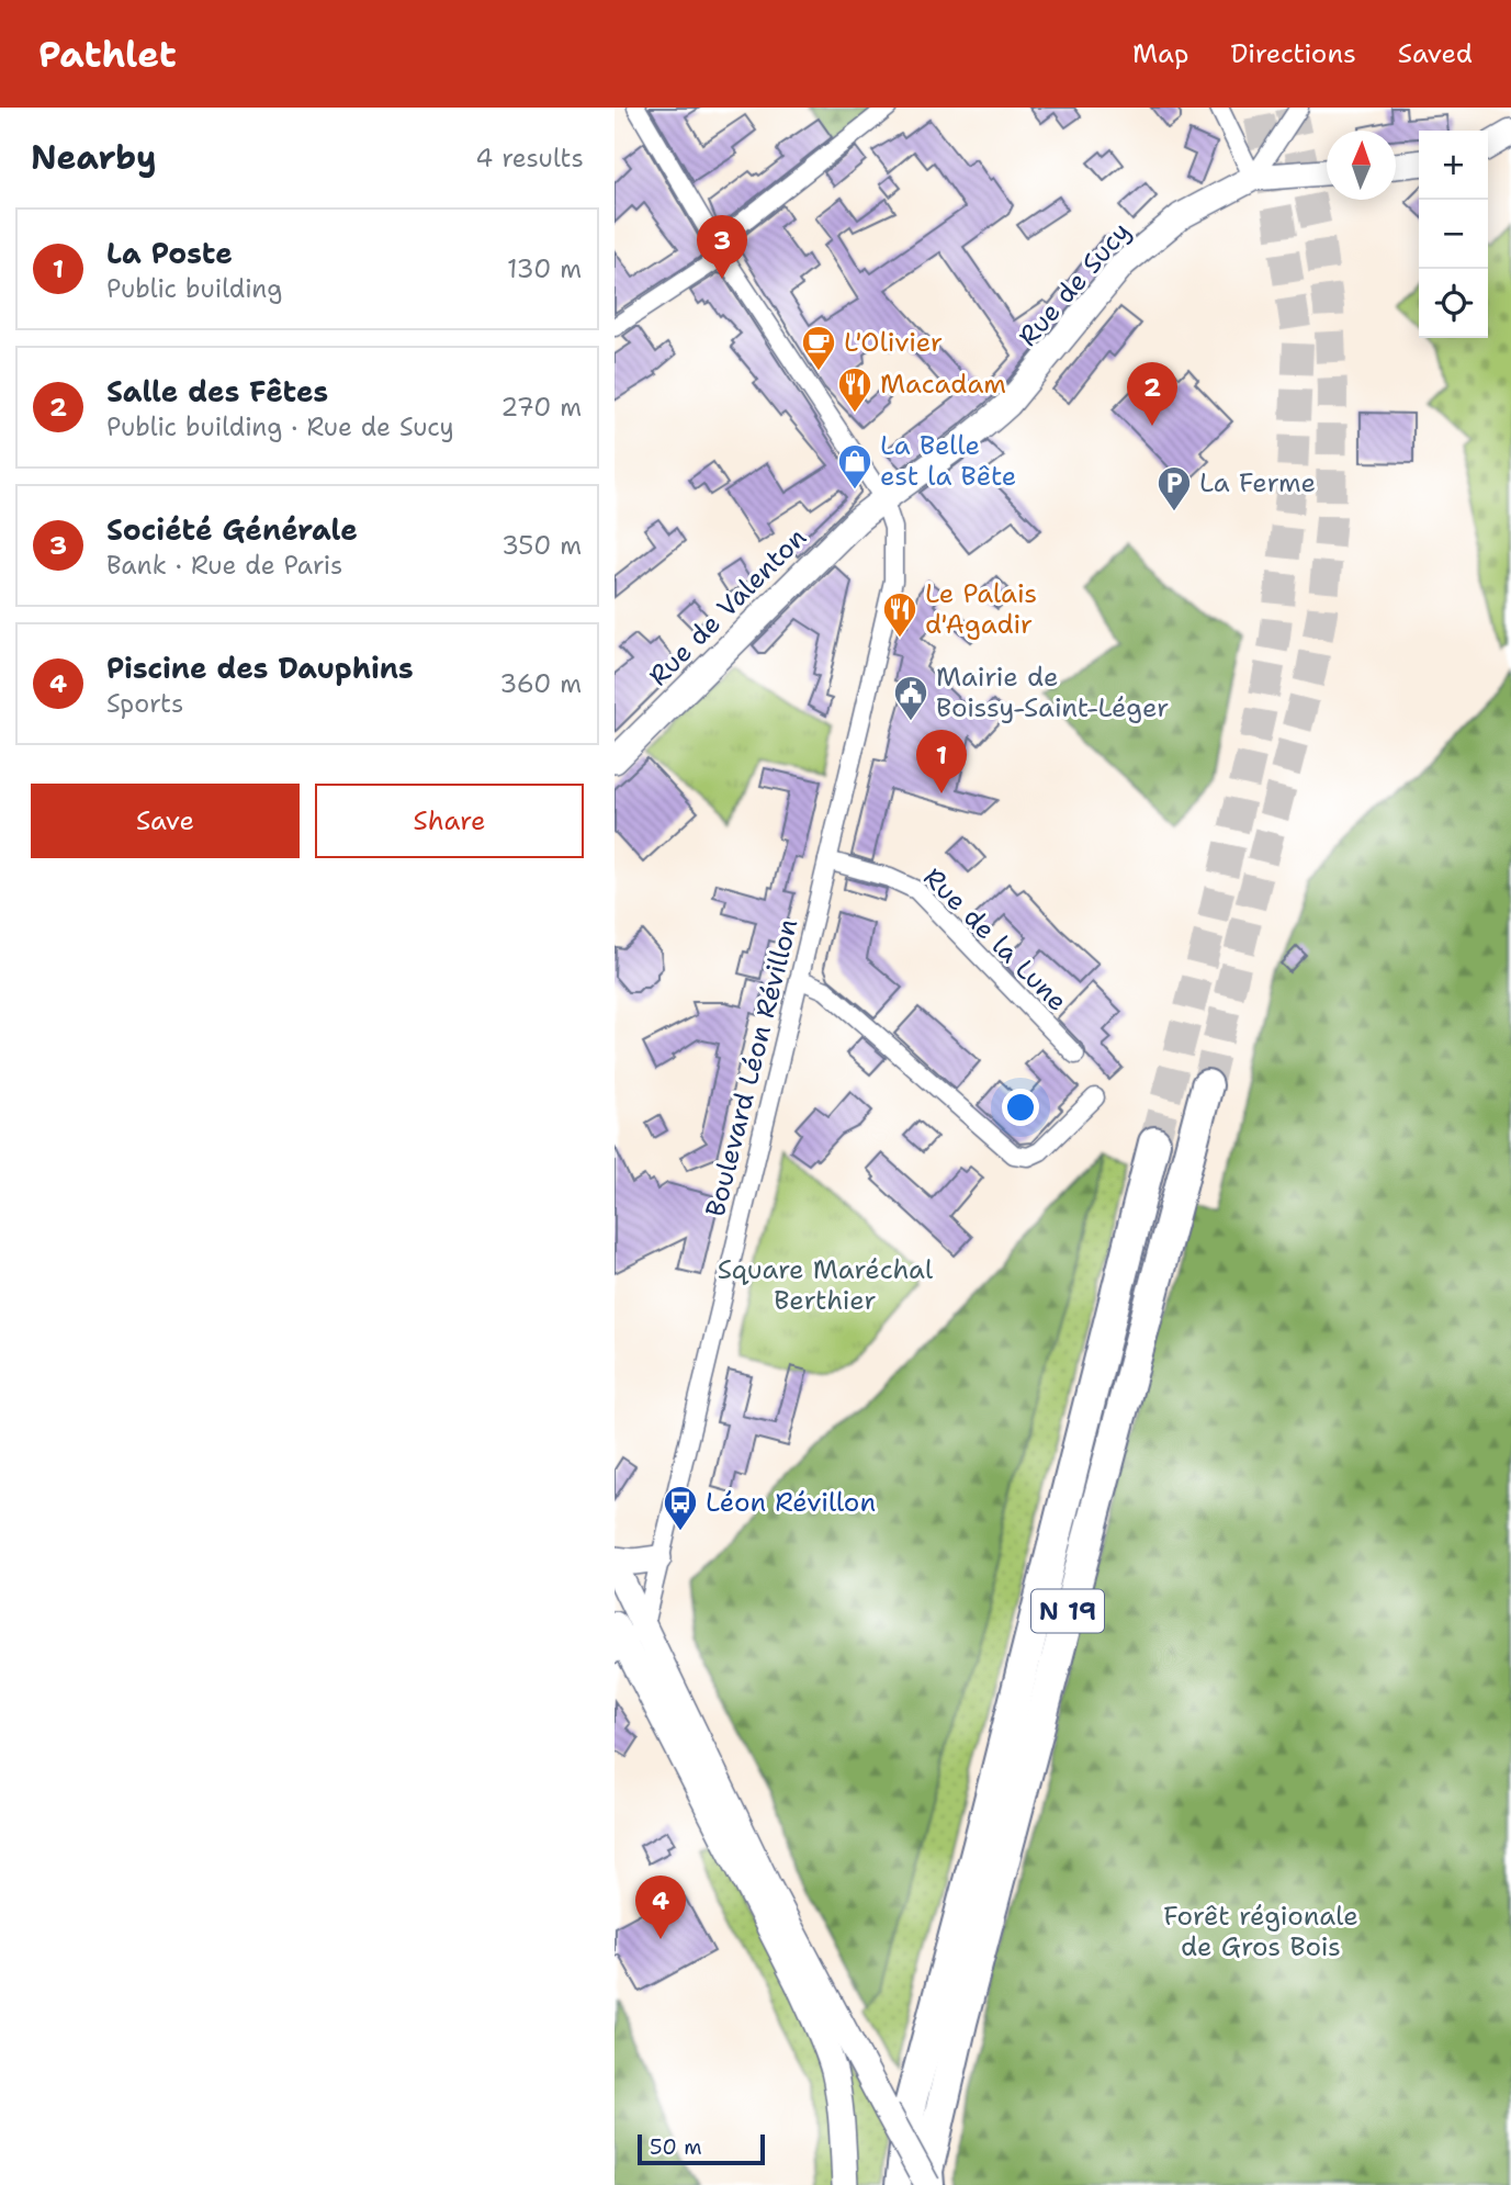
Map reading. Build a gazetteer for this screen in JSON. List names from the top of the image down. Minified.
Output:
{"streets":{"highway":["N 19"],"main road":["Rue de Sucy","Rue de Valenton"],"street":["Rue de la Lune","Boulevard Léon Révillon"]},"crossings":[["Rue de Sucy","Rue de Valenton"],["Rue de Sucy","Boulevard Léon Révillon"],["Rue de Valenton","Boulevard Léon Révillon"],["Rue de la Lune","Boulevard Léon Révillon"]],"parks":["Square Maréchal Berthier","Forêt régionale de Gros Bois"],"places":{"cafe":["L'Olivier"],"restaurant":["Macadam","Le Palais d'Agadir"],"shop":["La Belle est la Bête"],"parking":["La Ferme"],"public building":["Mairie de Boissy-Saint-Léger"],"bus stop":["Léon Révillon"]},"scale_bar":"50 m","north":"top","page":{"header":"Pathlet","nav":["Map","Directions","Saved"],"heading":["Nearby","4 results"],"map_buttons":["+","−"],"list":[{"mark":"1","name":"La Poste","note":"Public building","value":"130 m"},{"mark":"2","name":"Salle des Fêtes","note":"Public building · Rue de Sucy","value":"270 m"},{"mark":"3","name":"Société Générale","note":"Bank · Rue de Paris","value":"350 m"},{"mark":"4","name":"Piscine des Dauphins","note":"Sports","value":"360 m"}],"pins":["3","2","1","4"],"buttons":["Save","Share"],"scale":"50 m"}}
